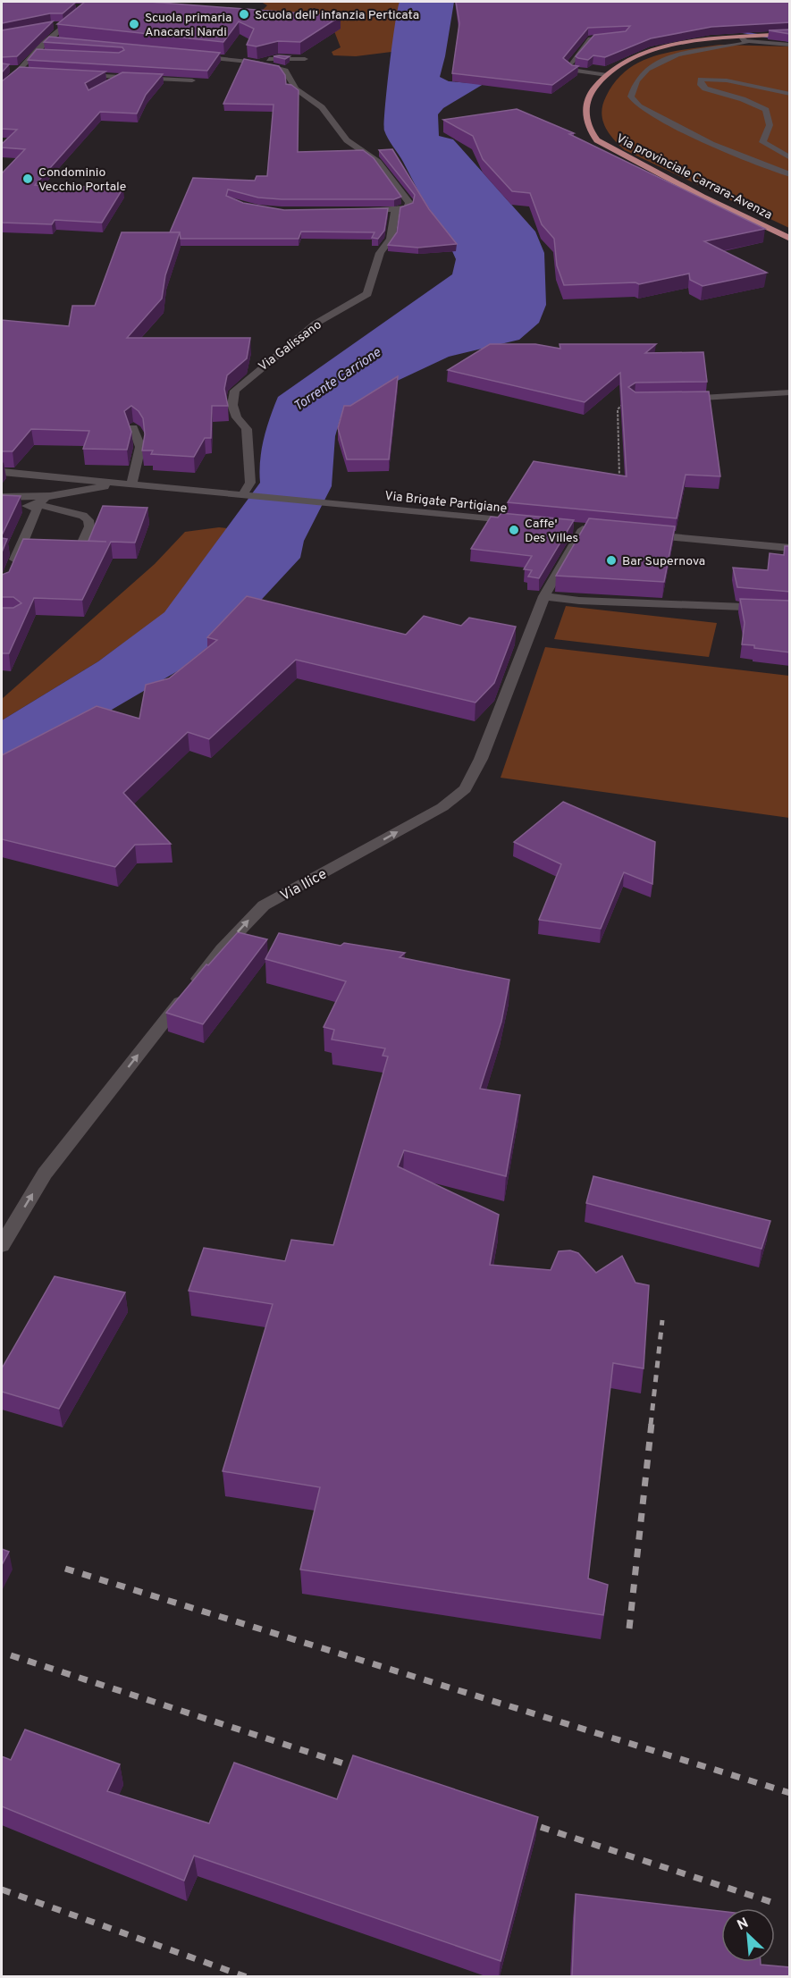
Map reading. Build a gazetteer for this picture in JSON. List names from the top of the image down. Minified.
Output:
{"streets":{"main road":["Via provinciale Carrara-Avenza"],"street":["Via Galissano","Via Brigate Partigiane","Via Ilice"]},"crossings":[["Via Galissano","Via Brigate Partigiane"]],"one_way":["Via Ilice"],"water":["Torrente Carrione"],"places":["Scuola dell' infanzia Perticata","Scuola primaria Anacarsi Nardi","Condominio Vecchio Portale","Caffe' Des Villes","Bar Supernova"],"north":"top left"}
